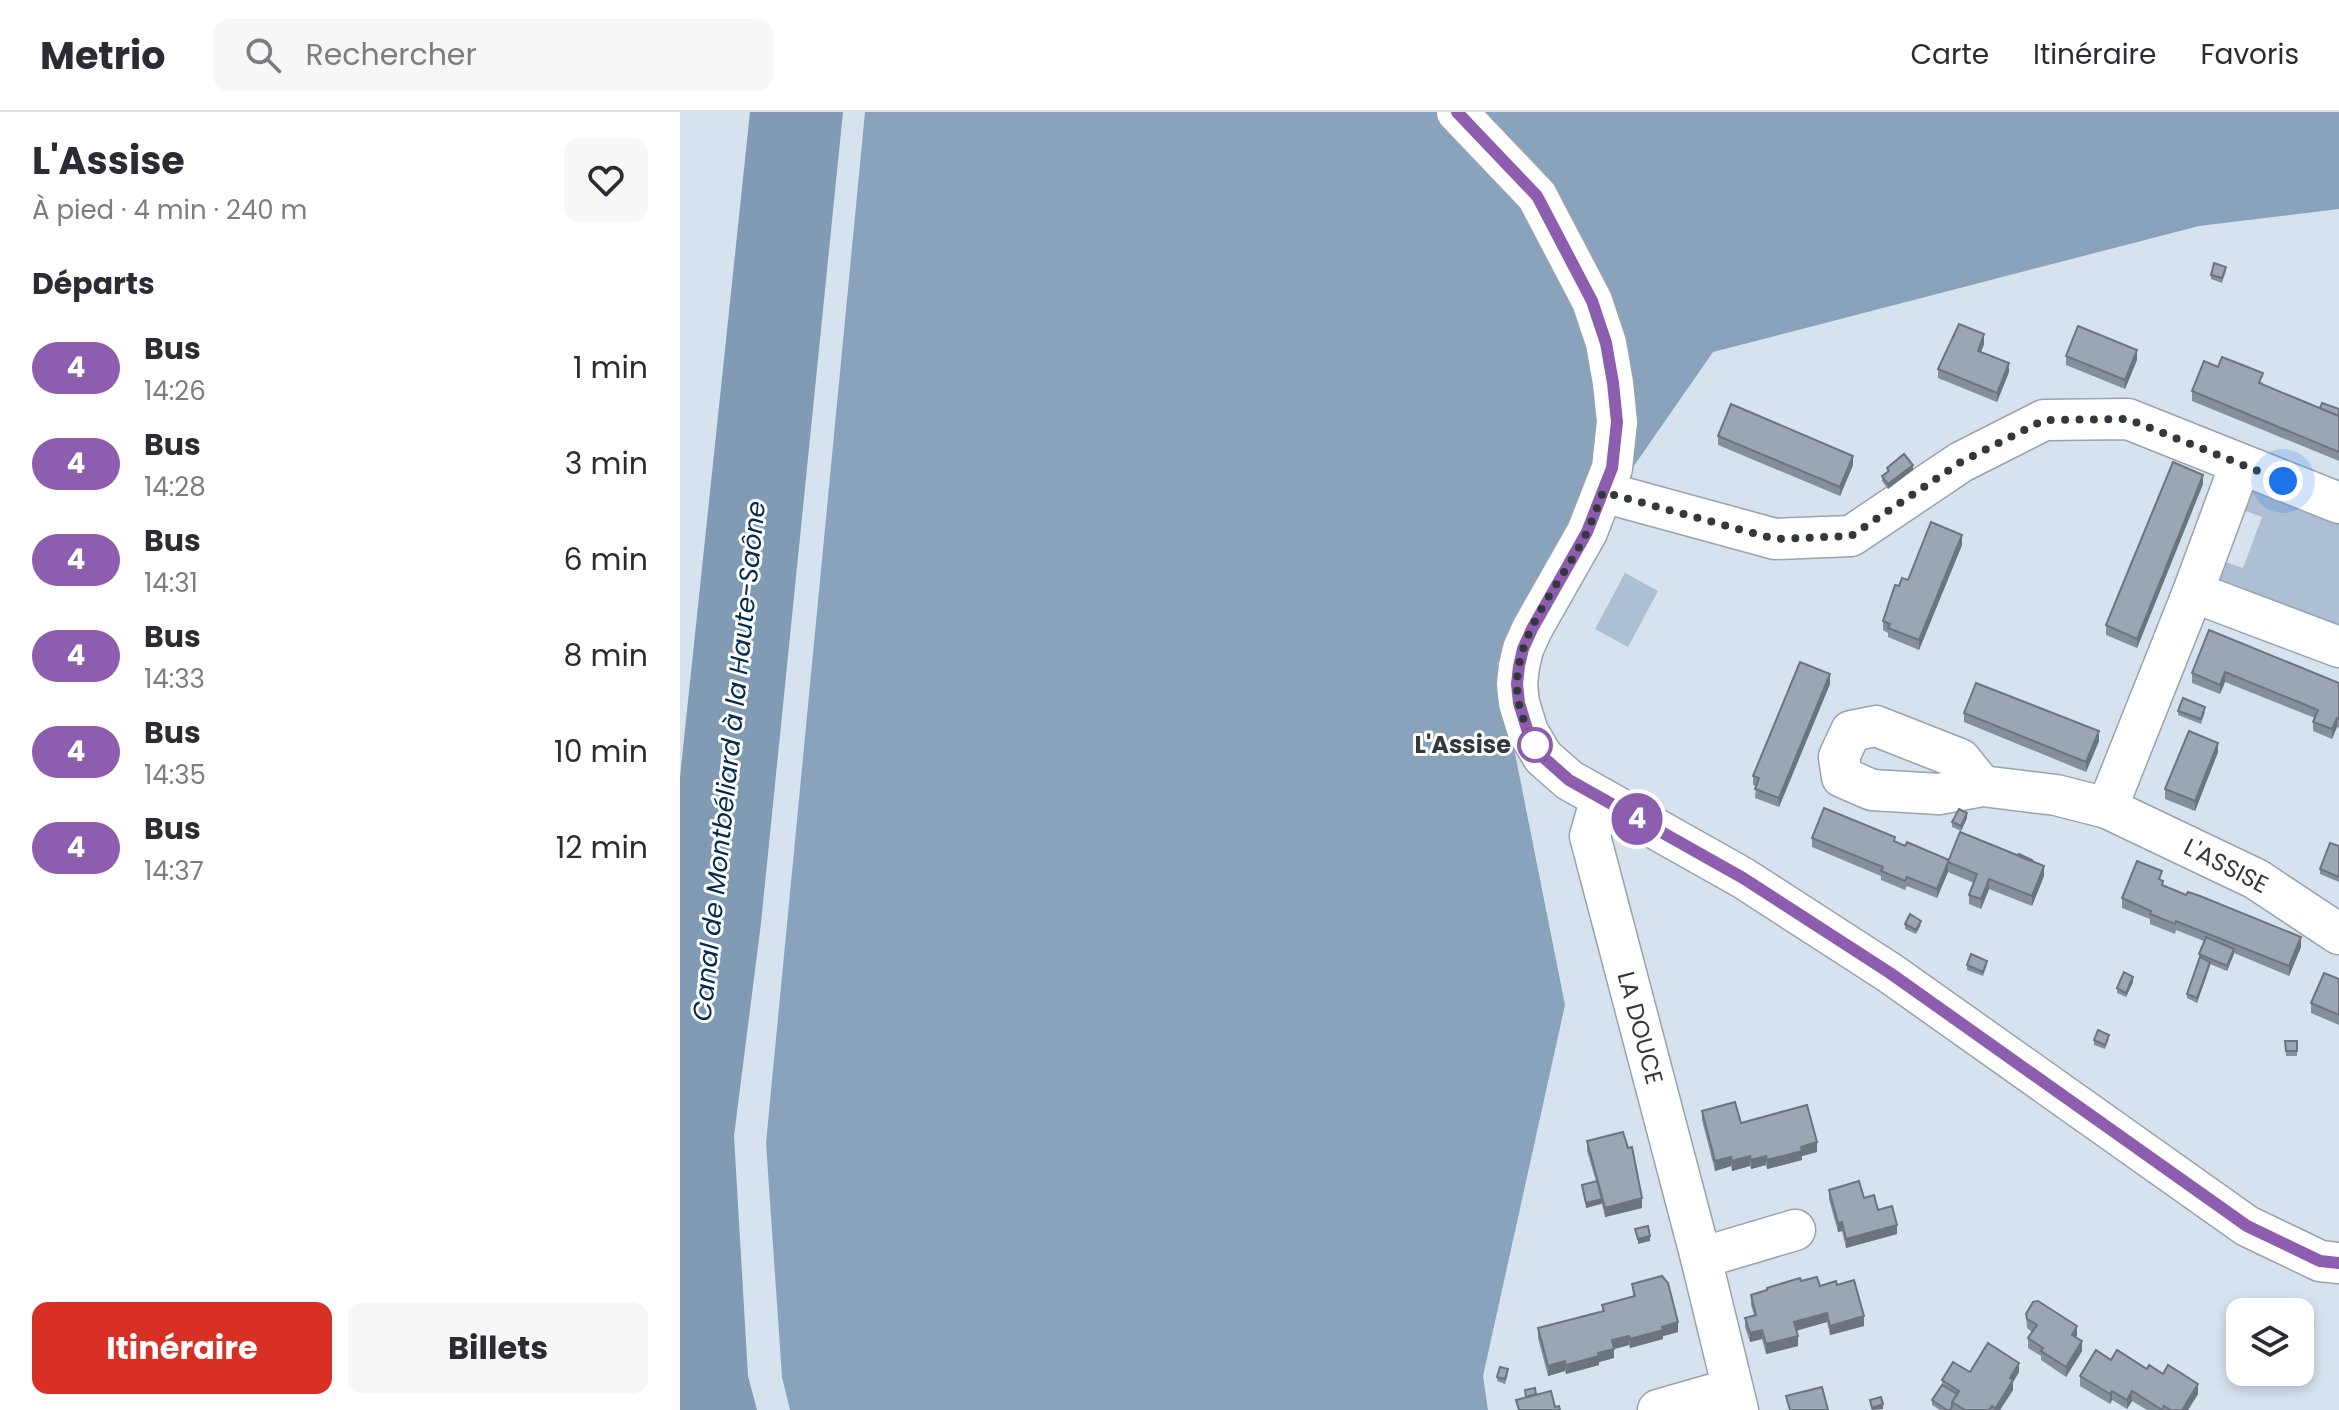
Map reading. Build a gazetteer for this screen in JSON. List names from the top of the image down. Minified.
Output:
{"streets":{"street":["L'ASSISE","LA DOUCE"]},"water":["Canal de Montbéliard à la Haute-Saône"],"places":["L'Assise"],"lines":["bus line 4"],"page":{"header":"Metrio","search":"Rechercher","nav":["Carte","Itinéraire","Favoris"],"heading":[["L'Assise","À pied · 4 min · 240 m"],"Départs"],"on_map":"4","list":[{"mark":"4","name":"Bus","note":"14:26","value":"1 min"},{"mark":"4","name":"Bus","note":"14:28","value":"3 min"},{"mark":"4","name":"Bus","note":"14:31","value":"6 min"},{"mark":"4","name":"Bus","note":"14:33","value":"8 min"},{"mark":"4","name":"Bus","note":"14:35","value":"10 min"},{"mark":"4","name":"Bus","note":"14:37","value":"12 min"}],"buttons":["Itinéraire","Billets"]}}
